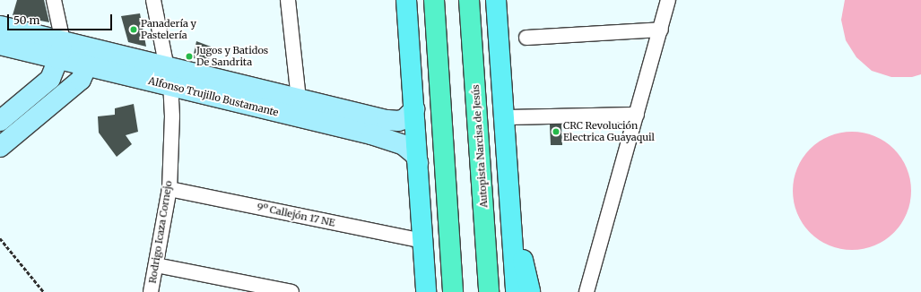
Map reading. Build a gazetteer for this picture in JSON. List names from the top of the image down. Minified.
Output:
{"streets":{"highway":["Autopista Narcisa de Jesús"],"street":["Alfonso Trujillo Bustamante","9º Callejón 17 NE","Rodrigo Icaza Cornejo"]},"crossings":[["Alfonso Trujillo Bustamante","Rodrigo Icaza Cornejo"],["9º Callejón 17 NE","Rodrigo Icaza Cornejo"]],"places":["Panadería y Pastelería","Jugos y Batidos De Sandrita","CRC Revolución Electrica Guayaquil"],"scale_bar":"50 m"}
